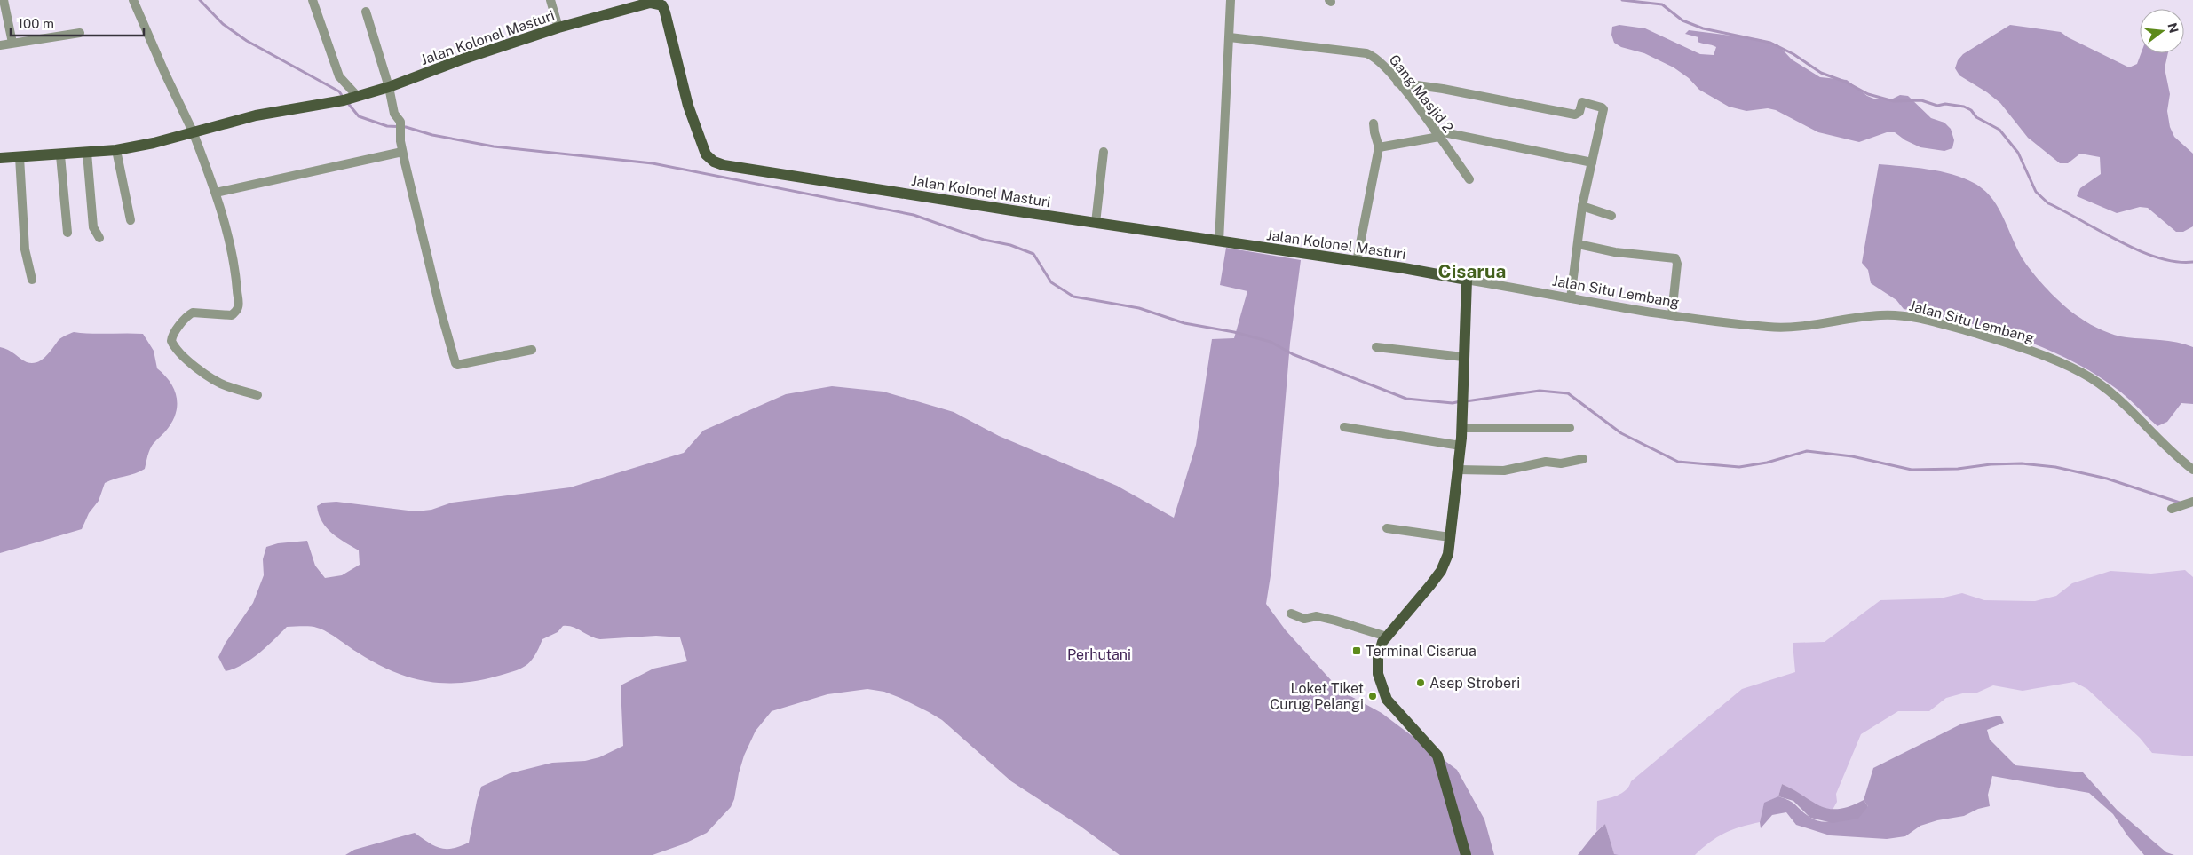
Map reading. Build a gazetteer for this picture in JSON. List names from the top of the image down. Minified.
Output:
{"streets":{"main road":["Jalan Kolonel Masturi"],"street":["Gang Masjid 2","Jalan Situ Lembang"]},"crossings":[["Jalan Kolonel Masturi","Jalan Situ Lembang"]],"districts":["Cisarua"],"parks":["Perhutani"],"places":{"transit":["Terminal Cisarua"],"other":["Asep Stroberi","Loket Tiket Curug Pelangi"]},"scale_bar":"100 m","north":"right"}
